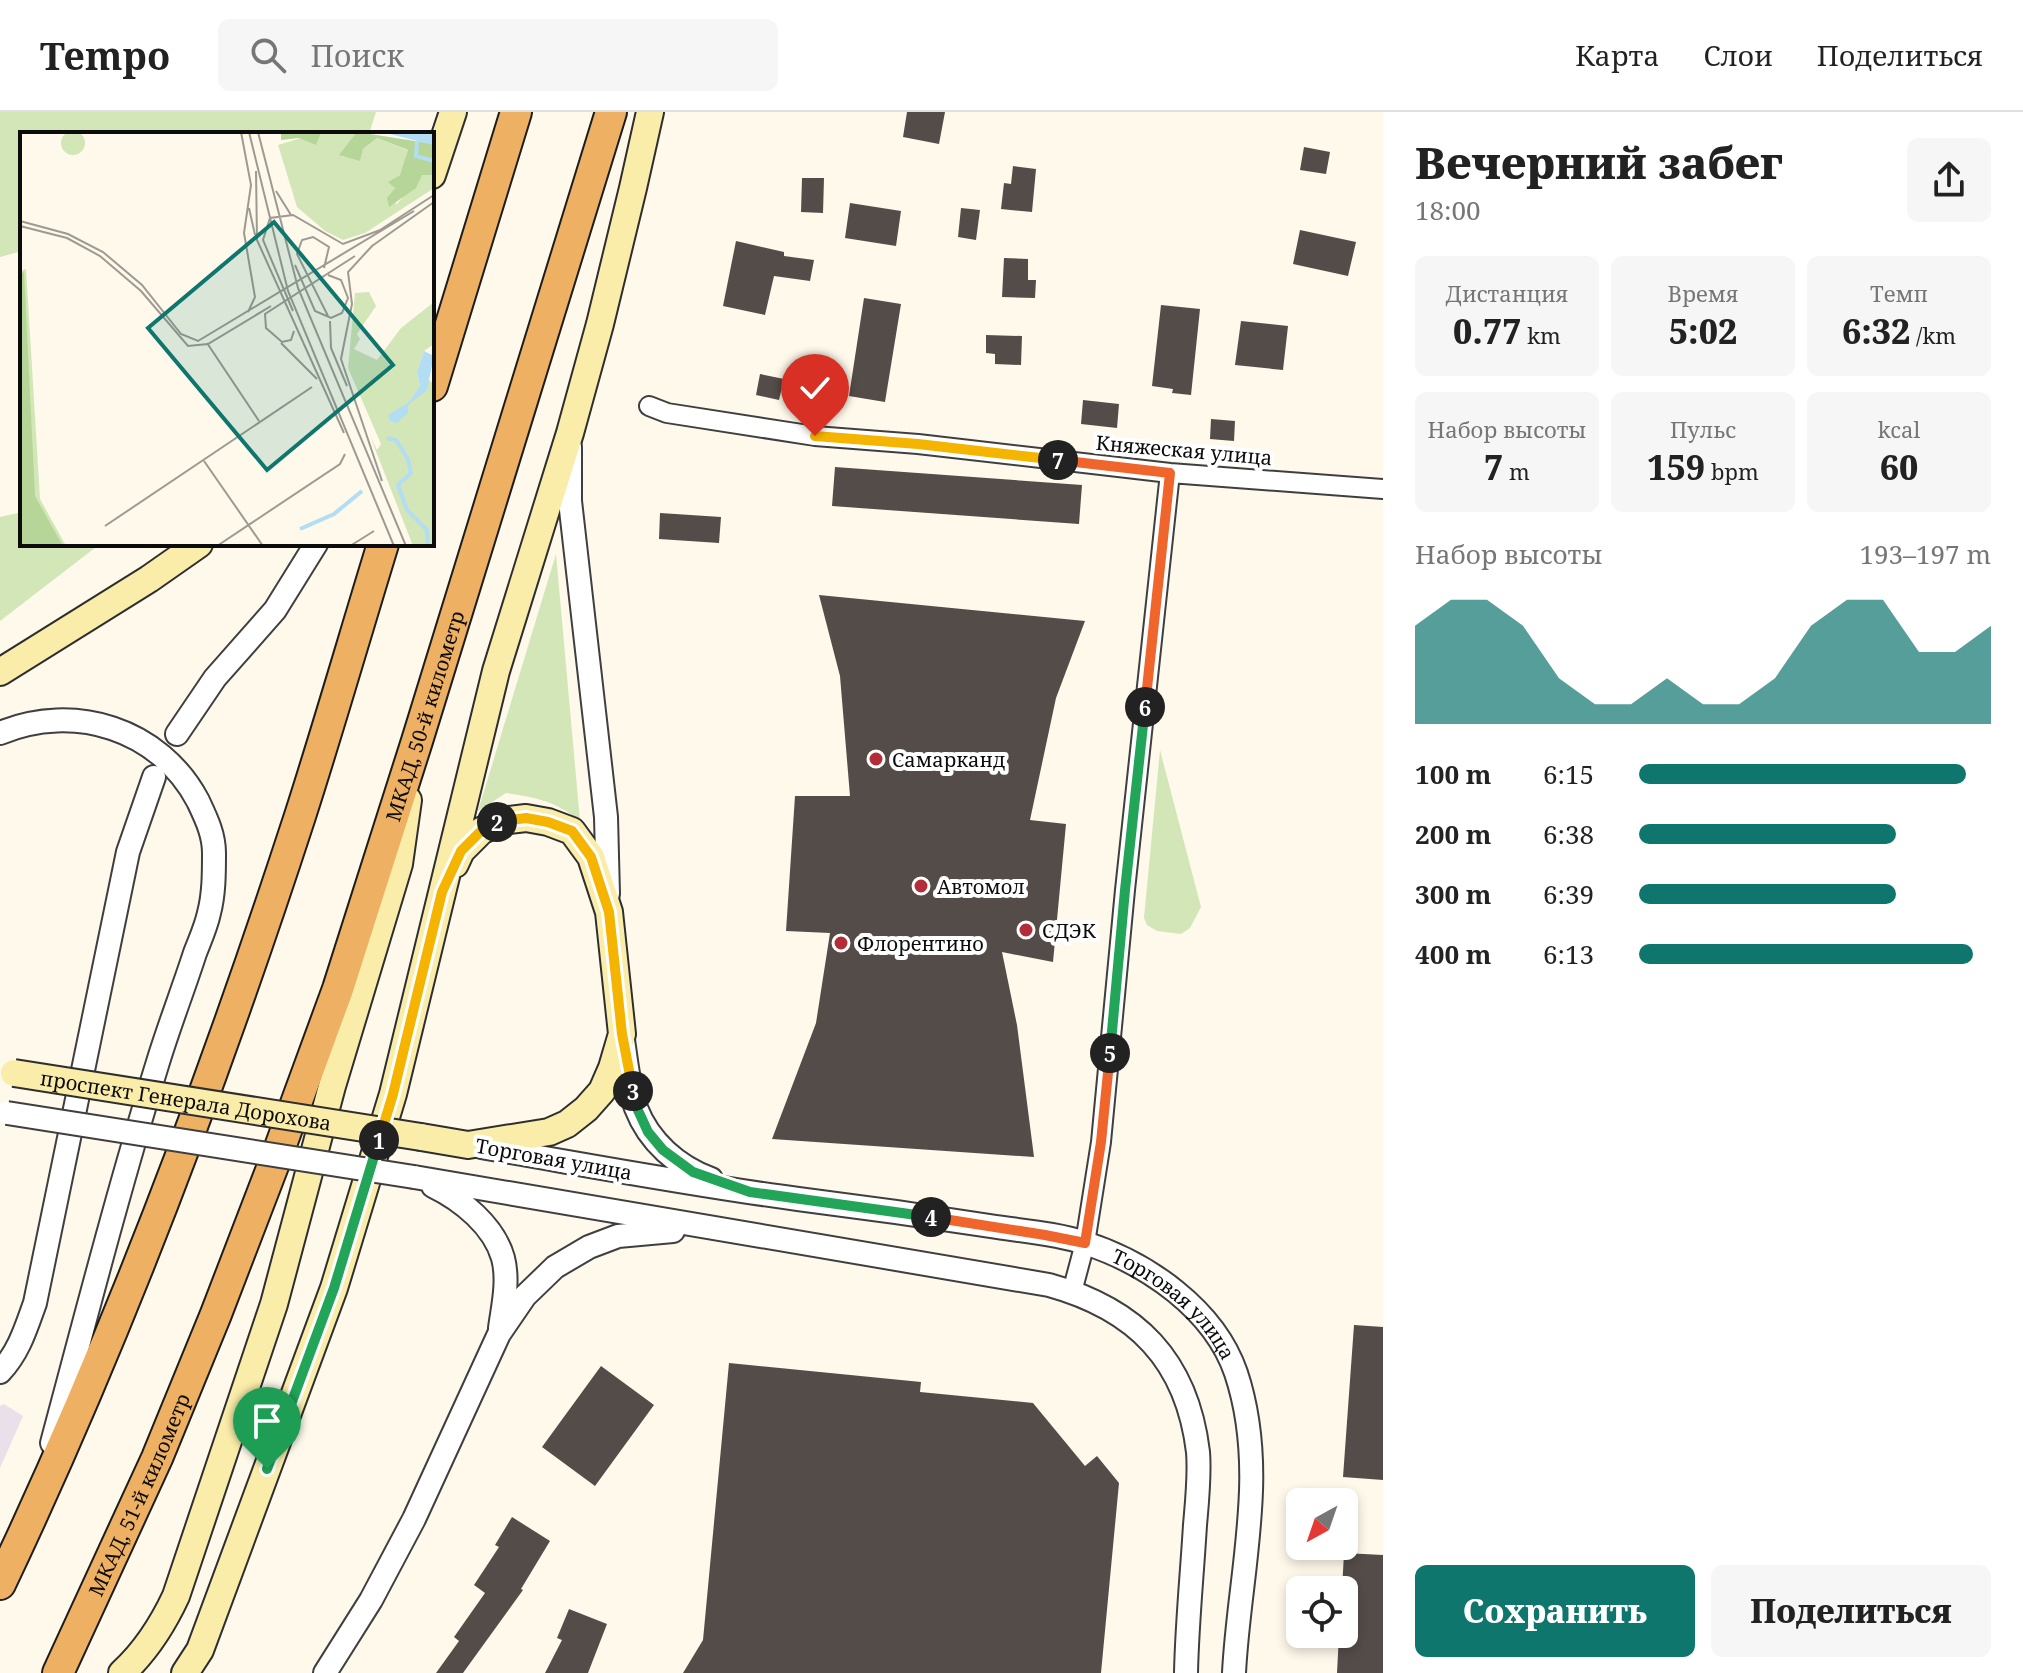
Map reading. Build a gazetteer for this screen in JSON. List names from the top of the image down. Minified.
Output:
{"streets":{"highway":["МКАД, 50-й километр","МКАД, 51-й километр"],"main road":["проспект Генерала Дорохова","Торговая улица"],"street":["Княжеская улица"]},"crossings":[["МКАД, 50-й километр","МКАД, 51-й километр"],["проспект Генерала Дорохова","Торговая улица"]],"places":["Самарканд","Автомол","СДЭК","Флорентино"],"north":"bottom left","page":{"header":"Tempo","search":"Поиск","nav":["Карта","Слои","Поделиться"],"heading":["Вечерний забег","18:00"],"stats":[["Дистанция","0.77 km"],["Время","5:02"],["Темп","6:32 /km"],["Набор высоты","7 m"],["Пульс","159 bpm"],["kcal","60"]],"pins":["7","6","2","5","3","1","4"],"chart":["Набор высоты","193–197 m"],"list":[{"name":"100 m","note":"6:15"},{"name":"200 m","note":"6:38"},{"name":"300 m","note":"6:39"},{"name":"400 m","note":"6:13"}],"buttons":["Сохранить","Поделиться"]}}
